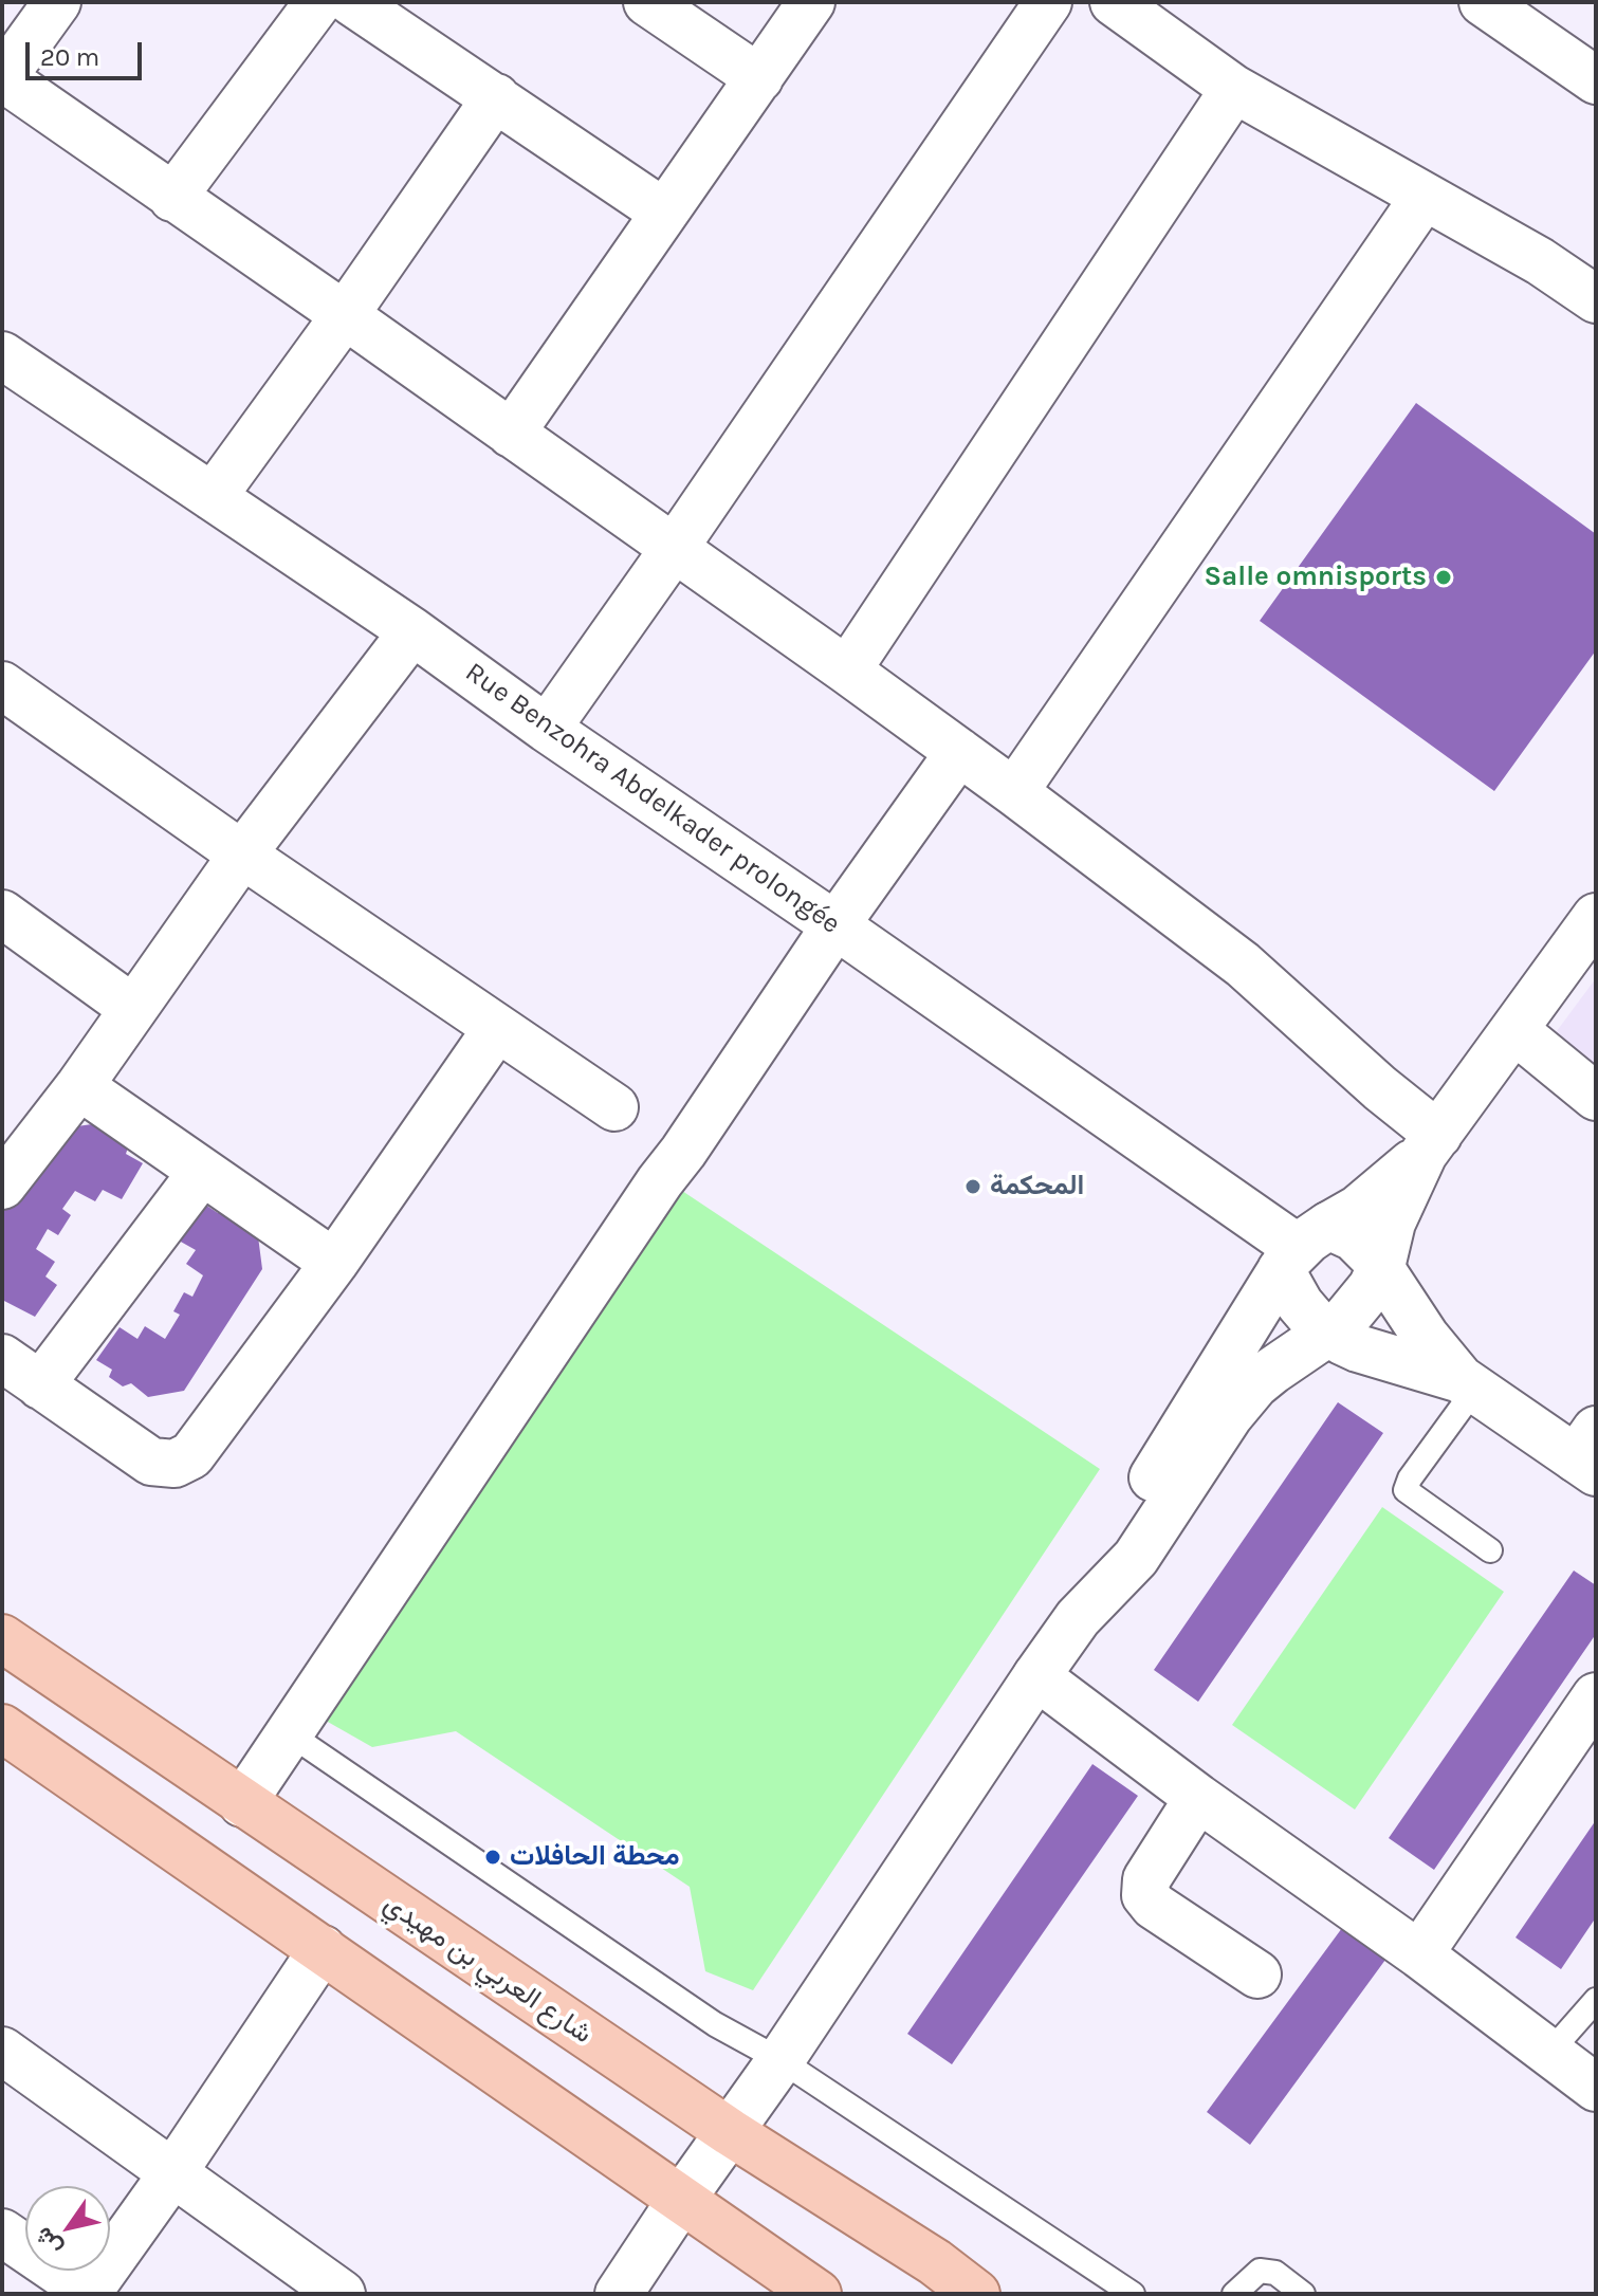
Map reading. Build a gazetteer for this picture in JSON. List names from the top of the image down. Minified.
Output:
{"streets":{"main road":["شارع العربي بن مهيدي"],"street":["Rue Benzohra Abdelkader prolongée"]},"places":["Salle omnisports","المحكمة","محطة الحافلات"],"scale_bar":"20 m","north":"bottom left"}
